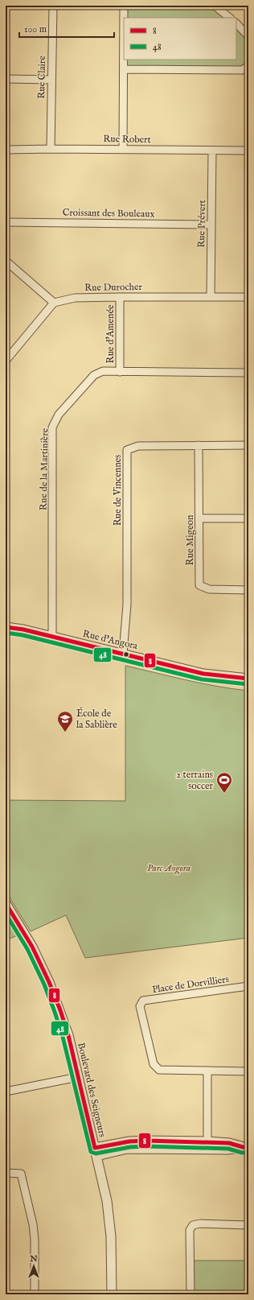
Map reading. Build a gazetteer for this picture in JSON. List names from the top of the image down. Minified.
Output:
{"streets":{"street":["Rue Claire","Rue Robert","Croissant des Bouleaux","Rue Prévert","Rue Durocher","Rue d'Amenée","Rue de la Martinière","Rue de Vincennes","Rue Migeon","Rue d'Angora","Place de Dorvilliers","Boulevard des Seigneurs"]},"crossings":[["Rue Claire","Rue Robert"],["Rue Robert","Rue Prévert"],["Croissant des Bouleaux","Rue Prévert"],["Rue Prévert","Rue Durocher"],["Rue Durocher","Rue d'Amenée"],["Rue d'Amenée","Rue de la Martinière"],["Rue de la Martinière","Rue d'Angora"],["Rue de Vincennes","Rue Migeon"],["Rue de Vincennes","Rue d'Angora"]],"parks":["Parc Angora"],"places":{"school or university":["École de la Sablière"],"sports":["2 terrains soccer"]},"lines":["transit line 8","transit line 48"],"legend":["8","48"],"scale_bar":"100 m","north":"top"}
